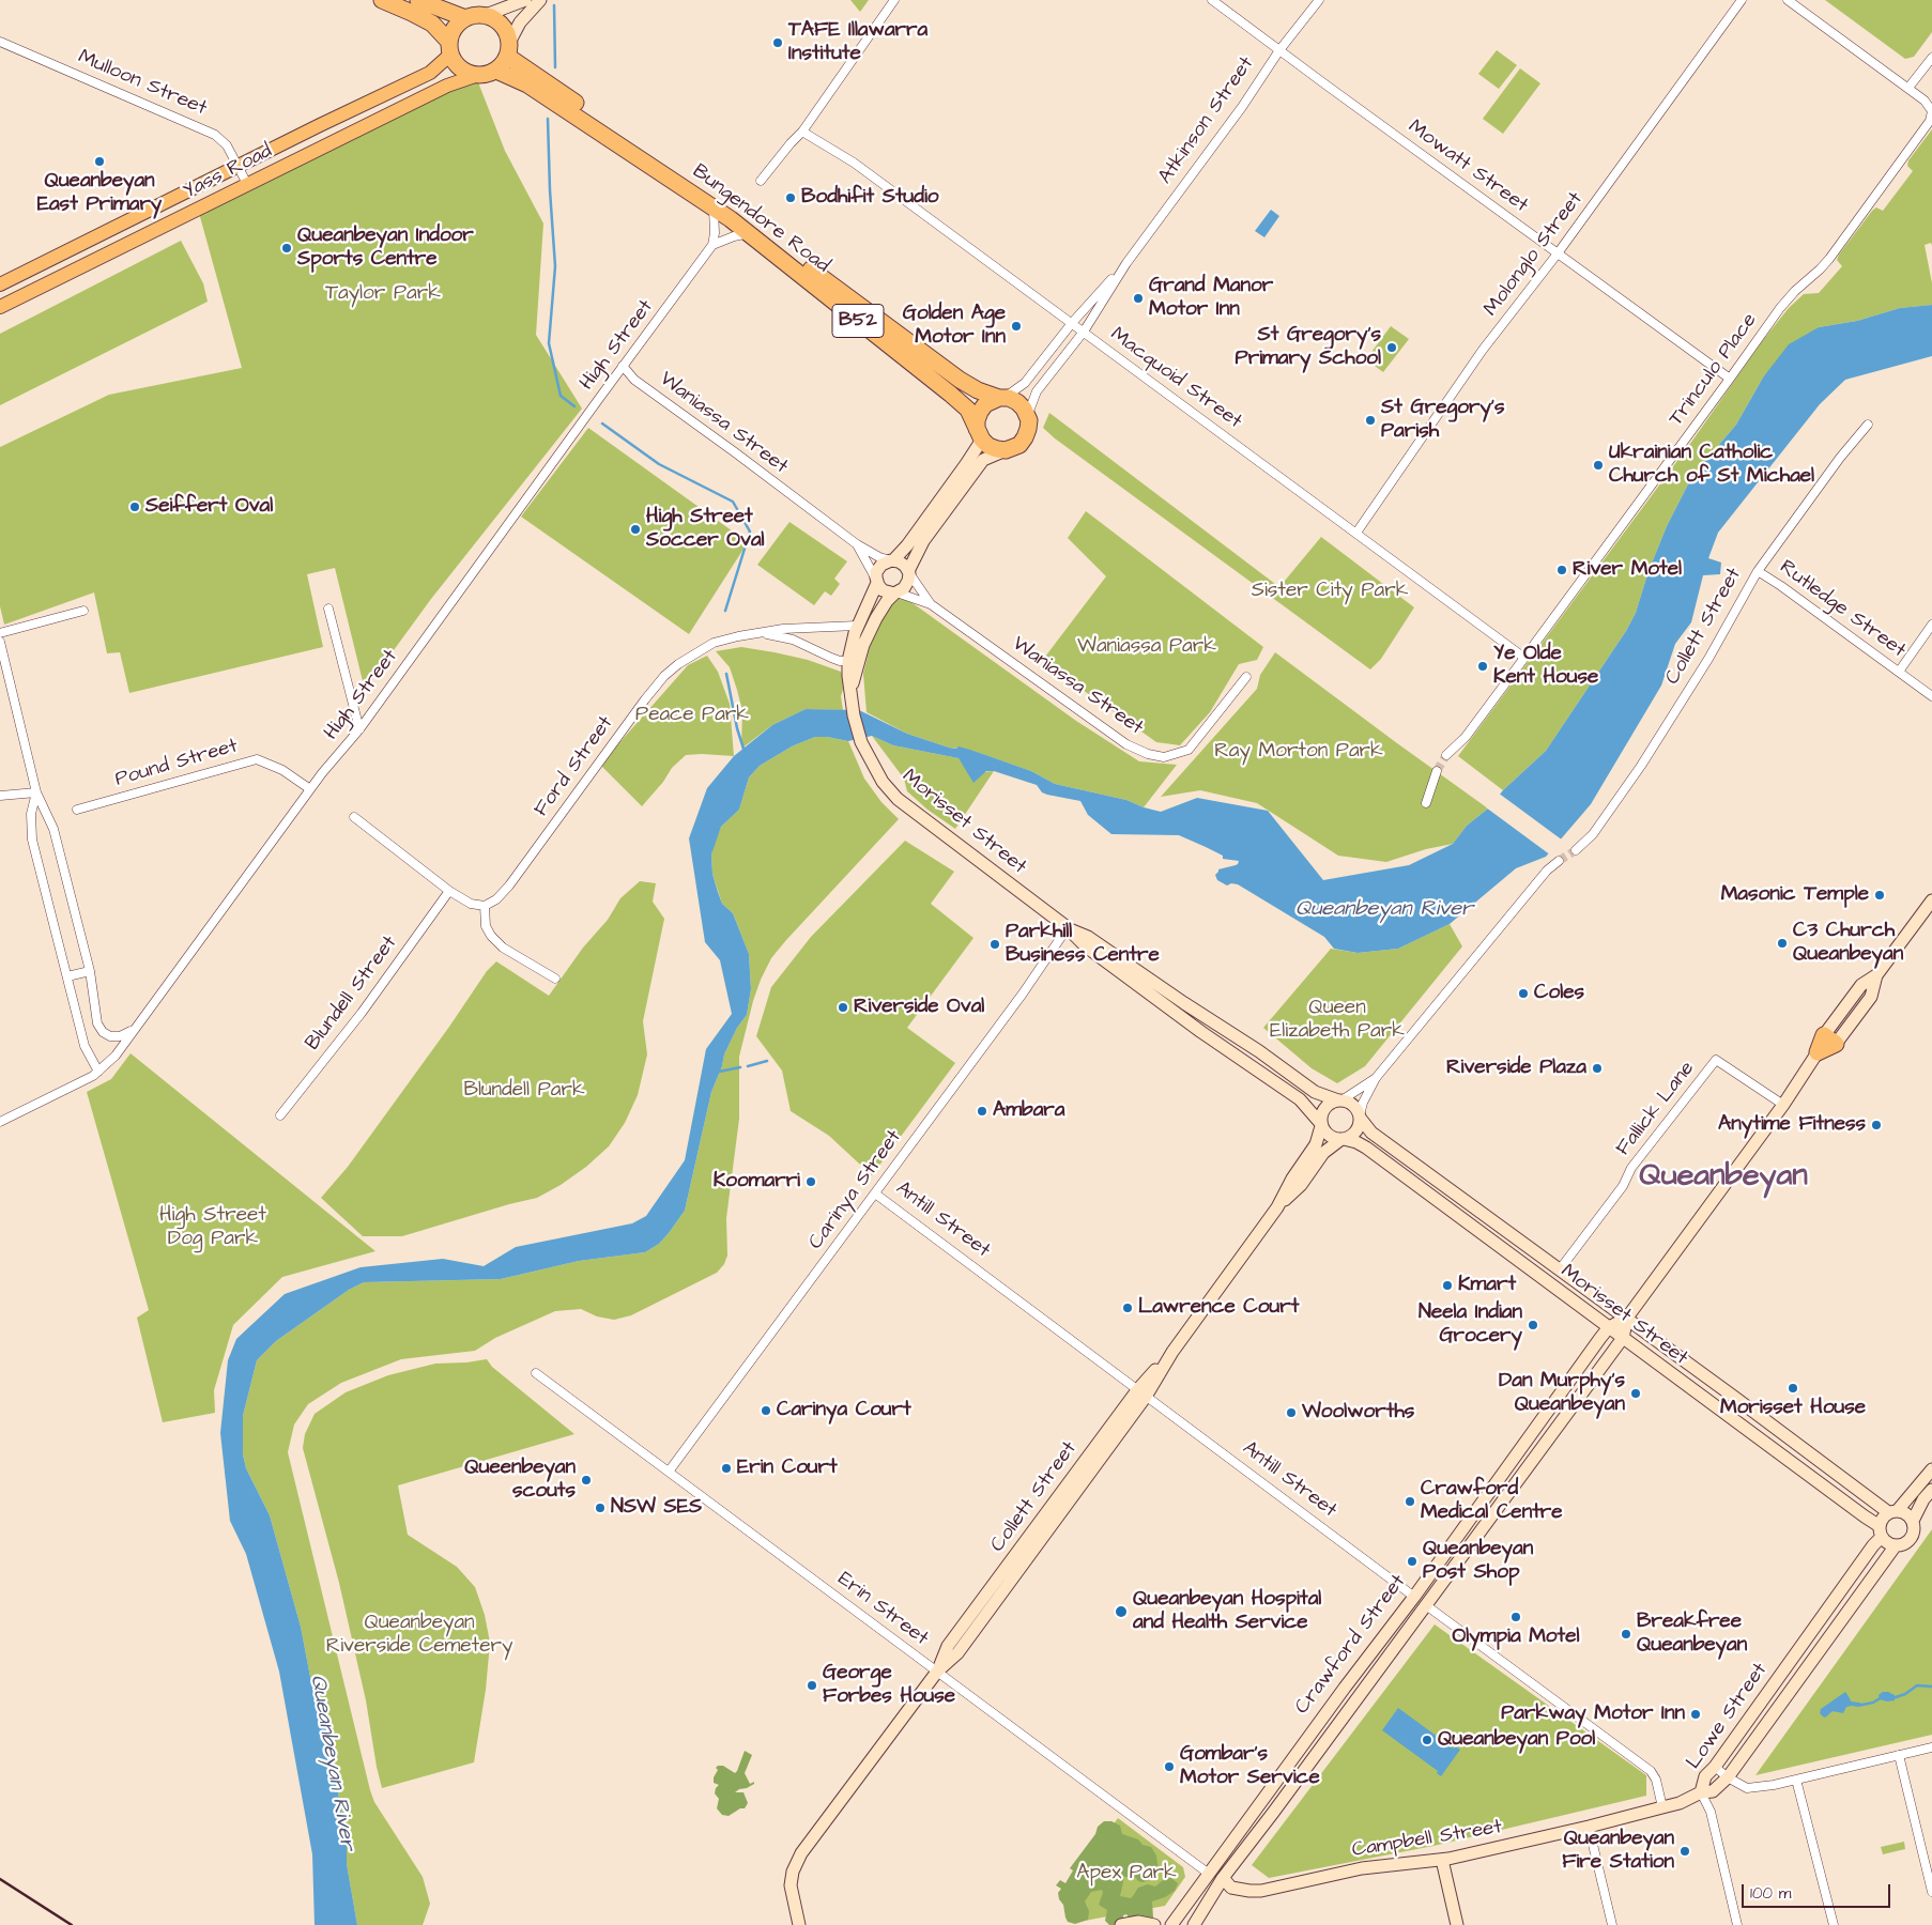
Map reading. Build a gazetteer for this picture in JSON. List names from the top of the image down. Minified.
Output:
{"streets":{"highway":["Bungendore Road","B52","Crawford Street"],"main road":["Yass Road"],"street":["Mulloon Street","Atkinson Street","Mowatt Street","Molonglo Street","High Street","Trinculo Place","Macquoid Street","Waniassa Street","Rutledge Street","Collett Street","Pound Street","Ford Street","Morisset Street","Blundell Street","Fallick Lane","Carinya Street","Antill Street","Erin Street","Lowe Street","Campbell Street"]},"crossings":[["Mulloon Street","Yass Road"],["Atkinson Street","Mowatt Street"],["Atkinson Street","Bungendore Road"],["Atkinson Street","B52"],["Atkinson Street","Macquoid Street"],["Mowatt Street","Molonglo Street"],["Mowatt Street","Trinculo Place"],["Yass Road","Bungendore Road"],["Yass Road","B52"],["Bungendore Road","B52"],["Molonglo Street","Macquoid Street"],["High Street","Waniassa Street"],["High Street","Pound Street"],["Trinculo Place","Macquoid Street"],["Rutledge Street","Collett Street"],["Collett Street","Morisset Street"],["Collett Street","Antill Street"],["Collett Street","Erin Street"],["Ford Street","Morisset Street"],["Morisset Street","Fallick Lane"],["Morisset Street","Carinya Street"],["Morisset Street","Crawford Street"],["Morisset Street","Lowe Street"],["Fallick Lane","Crawford Street"],["Carinya Street","Antill Street"],["Carinya Street","Erin Street"],["Antill Street","Crawford Street"],["Antill Street","Campbell Street"],["Erin Street","Crawford Street"],["Erin Street","Campbell Street"],["Crawford Street","Campbell Street"],["Lowe Street","Campbell Street"]],"districts":["Queanbeyan"],"water":["Queanbeyan River"],"parks":["Taylor Park","Sister City Park","Waniassa Park","Peace Park","Ray Morton Park","Queen Elizabeth Park","Blundell Park","High Street Dog Park","Queanbeyan Riverside Cemetery","Apex Park"],"places":["TAFE Illawarra Institute","Queanbeyan East Primary","Bodhifit Studio","Queanbeyan Indoor Sports Centre","Grand Manor Motor Inn","Golden Age Motor Inn","St Gregory's Primary School","St Gregory's Parish","Ukrainian Catholic Church of St Michael","Seiffert Oval","High Street Soccer Oval","River Motel","Ye Olde Kent House","Masonic Temple","C3 Church Queanbeyan","Parkhill Business Centre","Coles","Riverside Oval","Riverside Plaza","Ambara","Anytime Fitness","Koomarri","Kmart","Lawrence Court","Neela Indian Grocery","Morisset House","Dan Murphy's Queanbeyan","Carinya Court","Woolworths","Erin Court","Queenbeyan scouts","Crawford Medical Centre","NSW SES","Queanbeyan Post Shop","Queanbeyan Hospital and Health Service","Olympia Motel","Breakfree Queanbeyan","George Forbes House","Parkway Motor Inn","Queanbeyan Pool","Gombar's Motor Service","Queanbeyan Fire Station"],"scale_bar":"100 m"}
